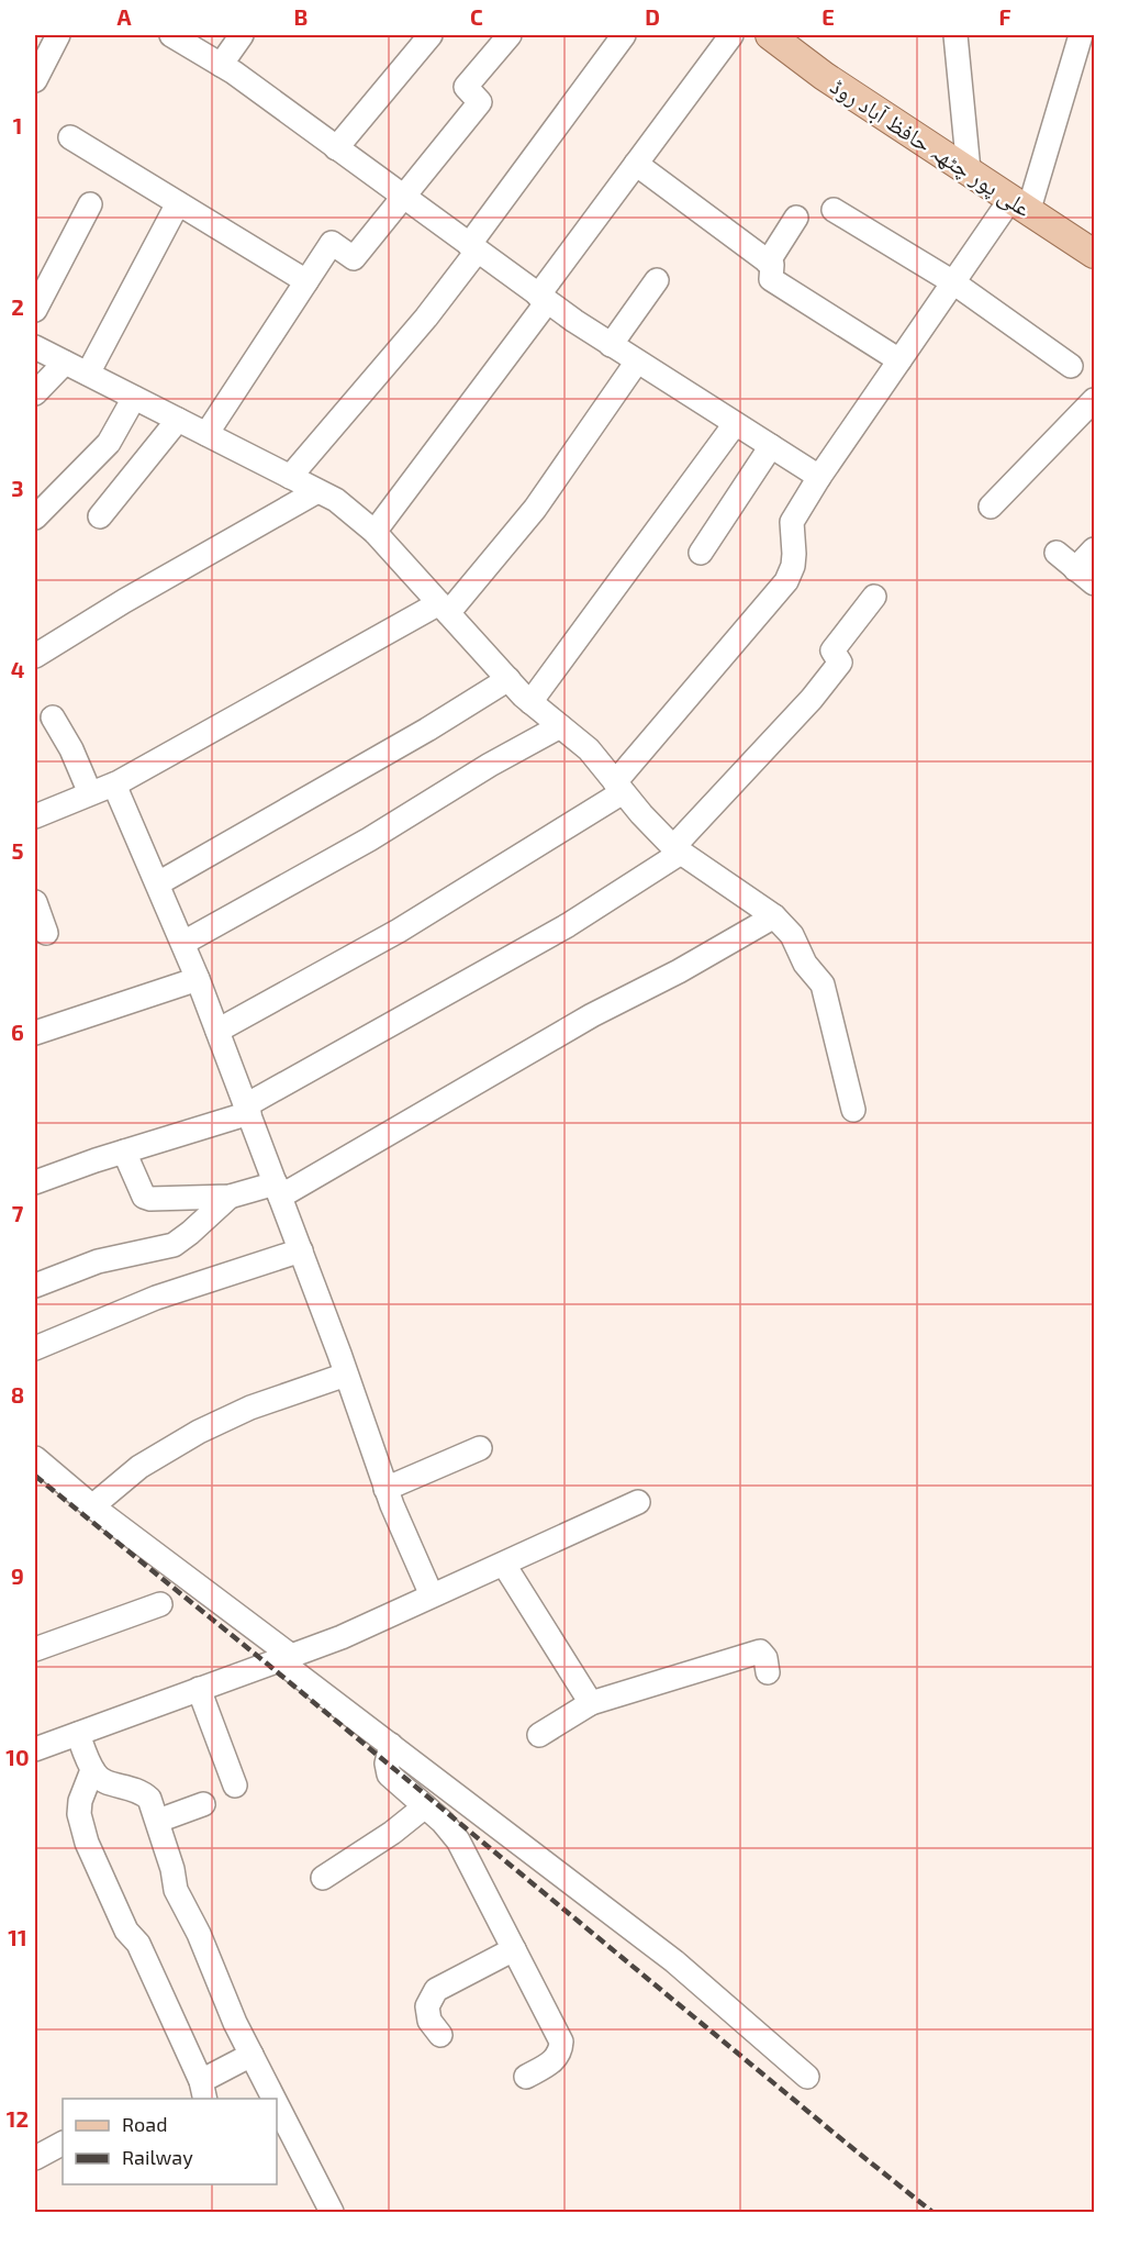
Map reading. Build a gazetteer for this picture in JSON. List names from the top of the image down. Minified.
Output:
{"streets":{"main road":["علی پور چٹھہ حافظ آباد روڈ"]},"legend":["Road","Railway"],"grid":{"columns":["A","B","C","D","E","F"],"rows":["1","2","3","4","5","6","7","8","9","10","11","12"]}}
